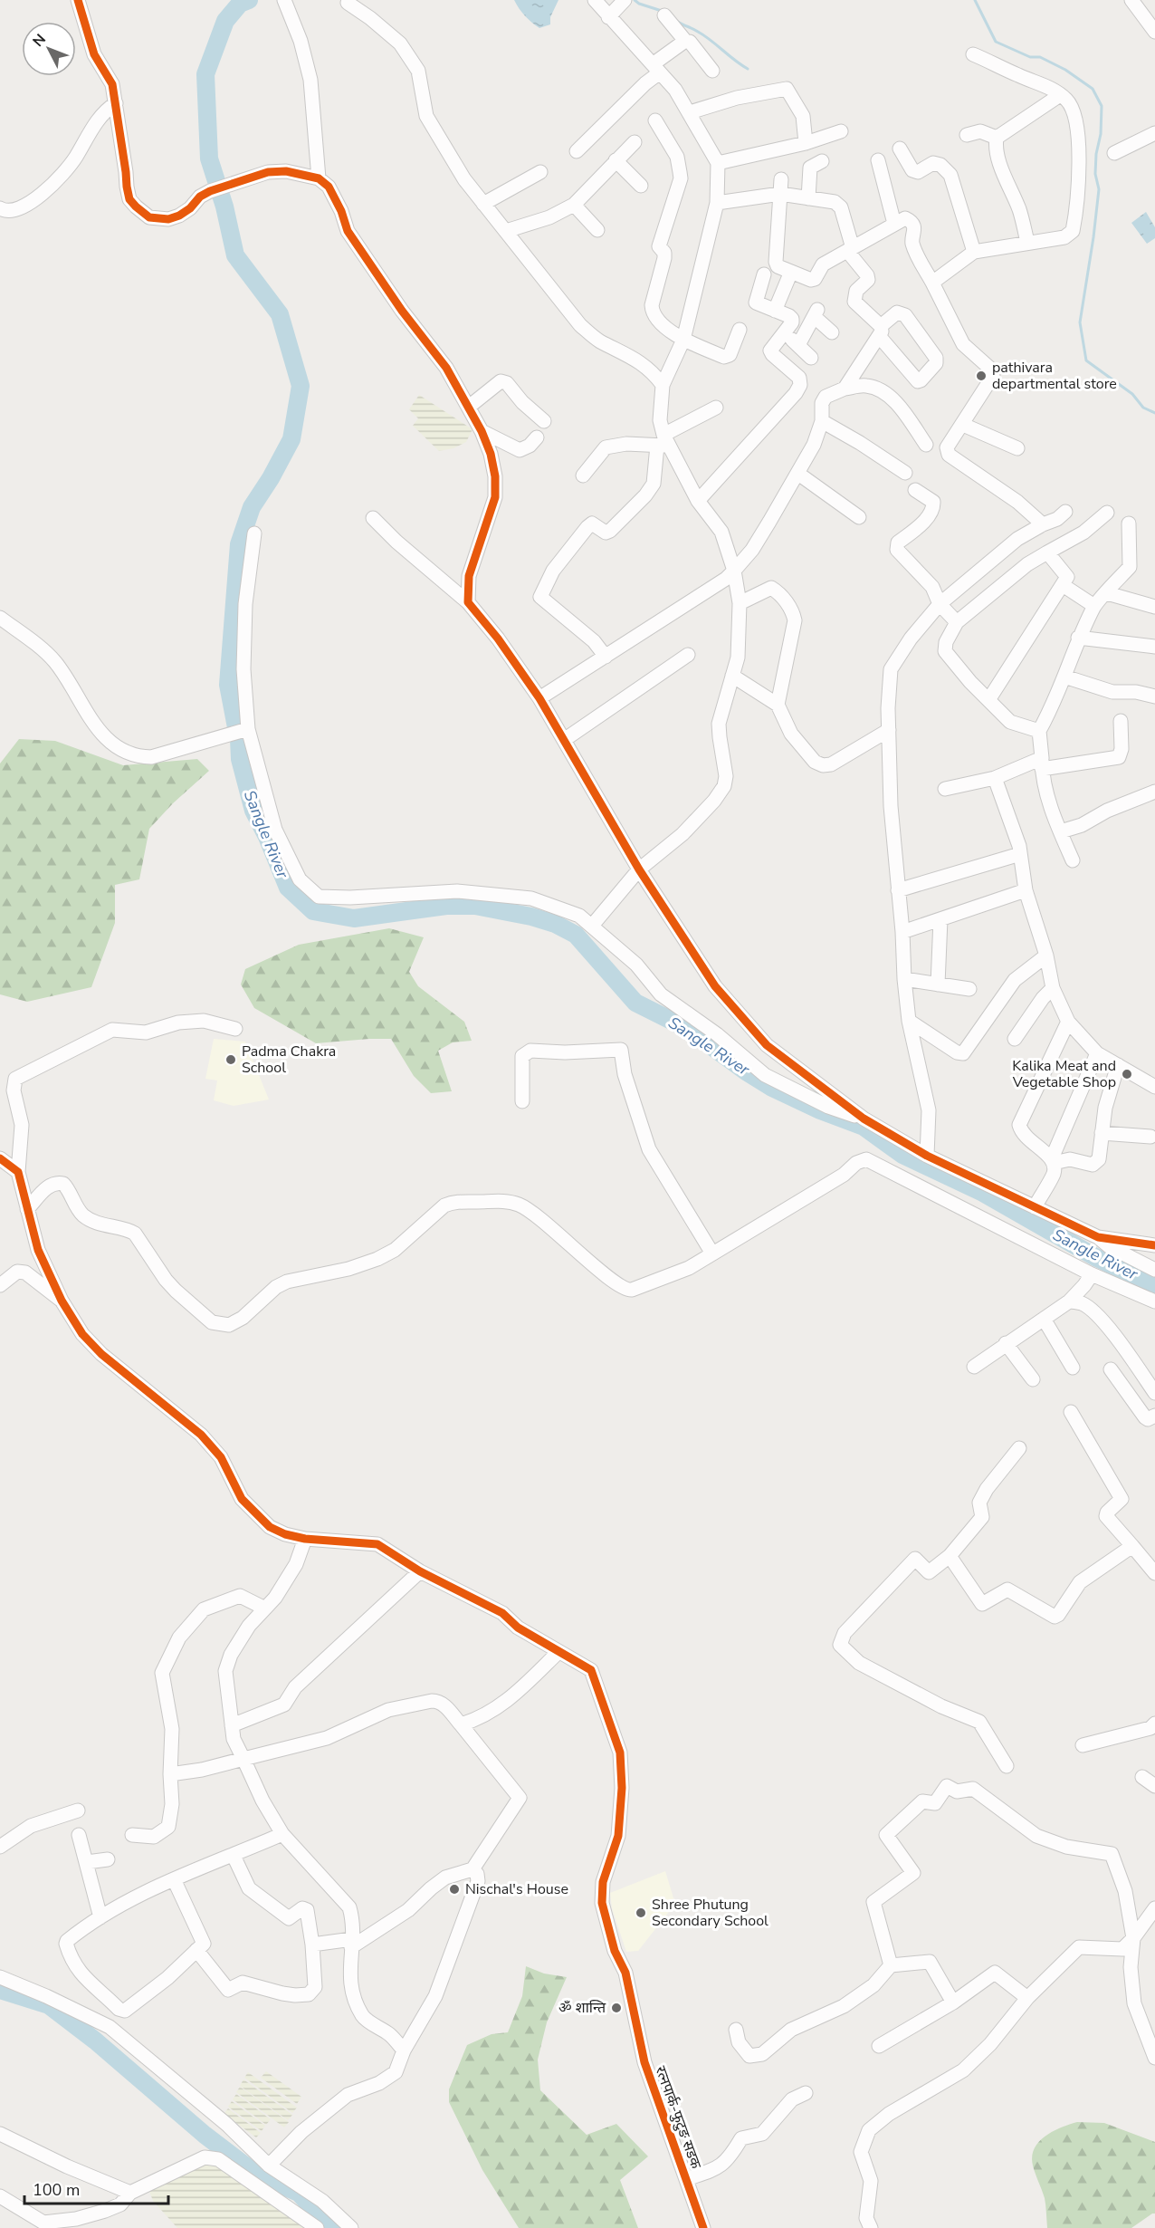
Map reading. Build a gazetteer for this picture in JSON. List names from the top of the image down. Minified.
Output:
{"streets":{"street":["रत्नपार्क-फुटुङ सडक"]},"water":["Sangle River"],"places":["pathivara departmental store","Padma Chakra School","Kalika Meat and Vegetable Shop","Nischal's House","Shree Phutung Secondary School","ॐ शान्ति"],"scale_bar":"100 m","north":"top left"}
